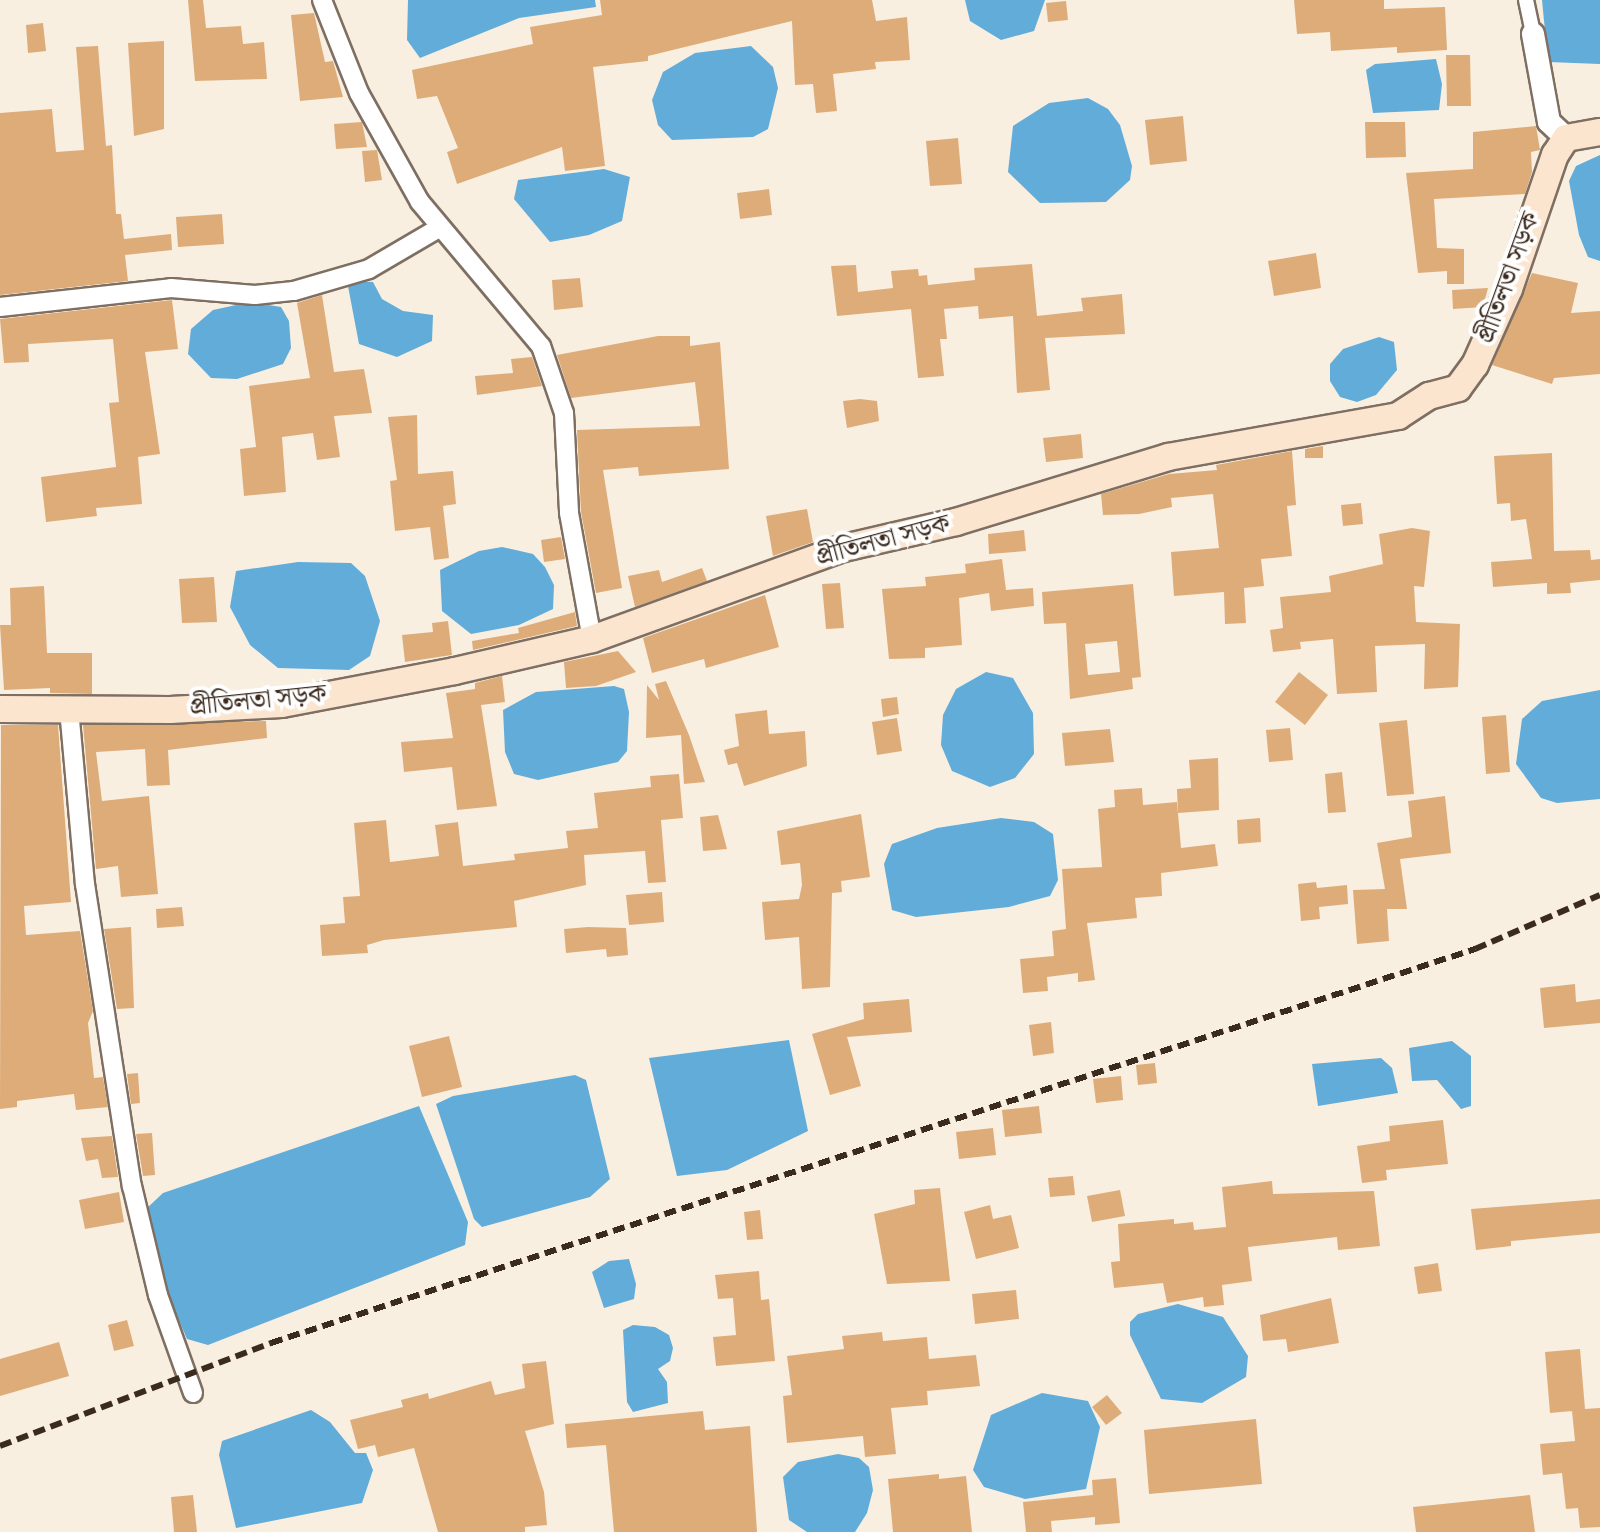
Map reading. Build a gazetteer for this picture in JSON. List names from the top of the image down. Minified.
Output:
{"streets":{"main road":["প্রীতিলতা সড়ক"]}}
